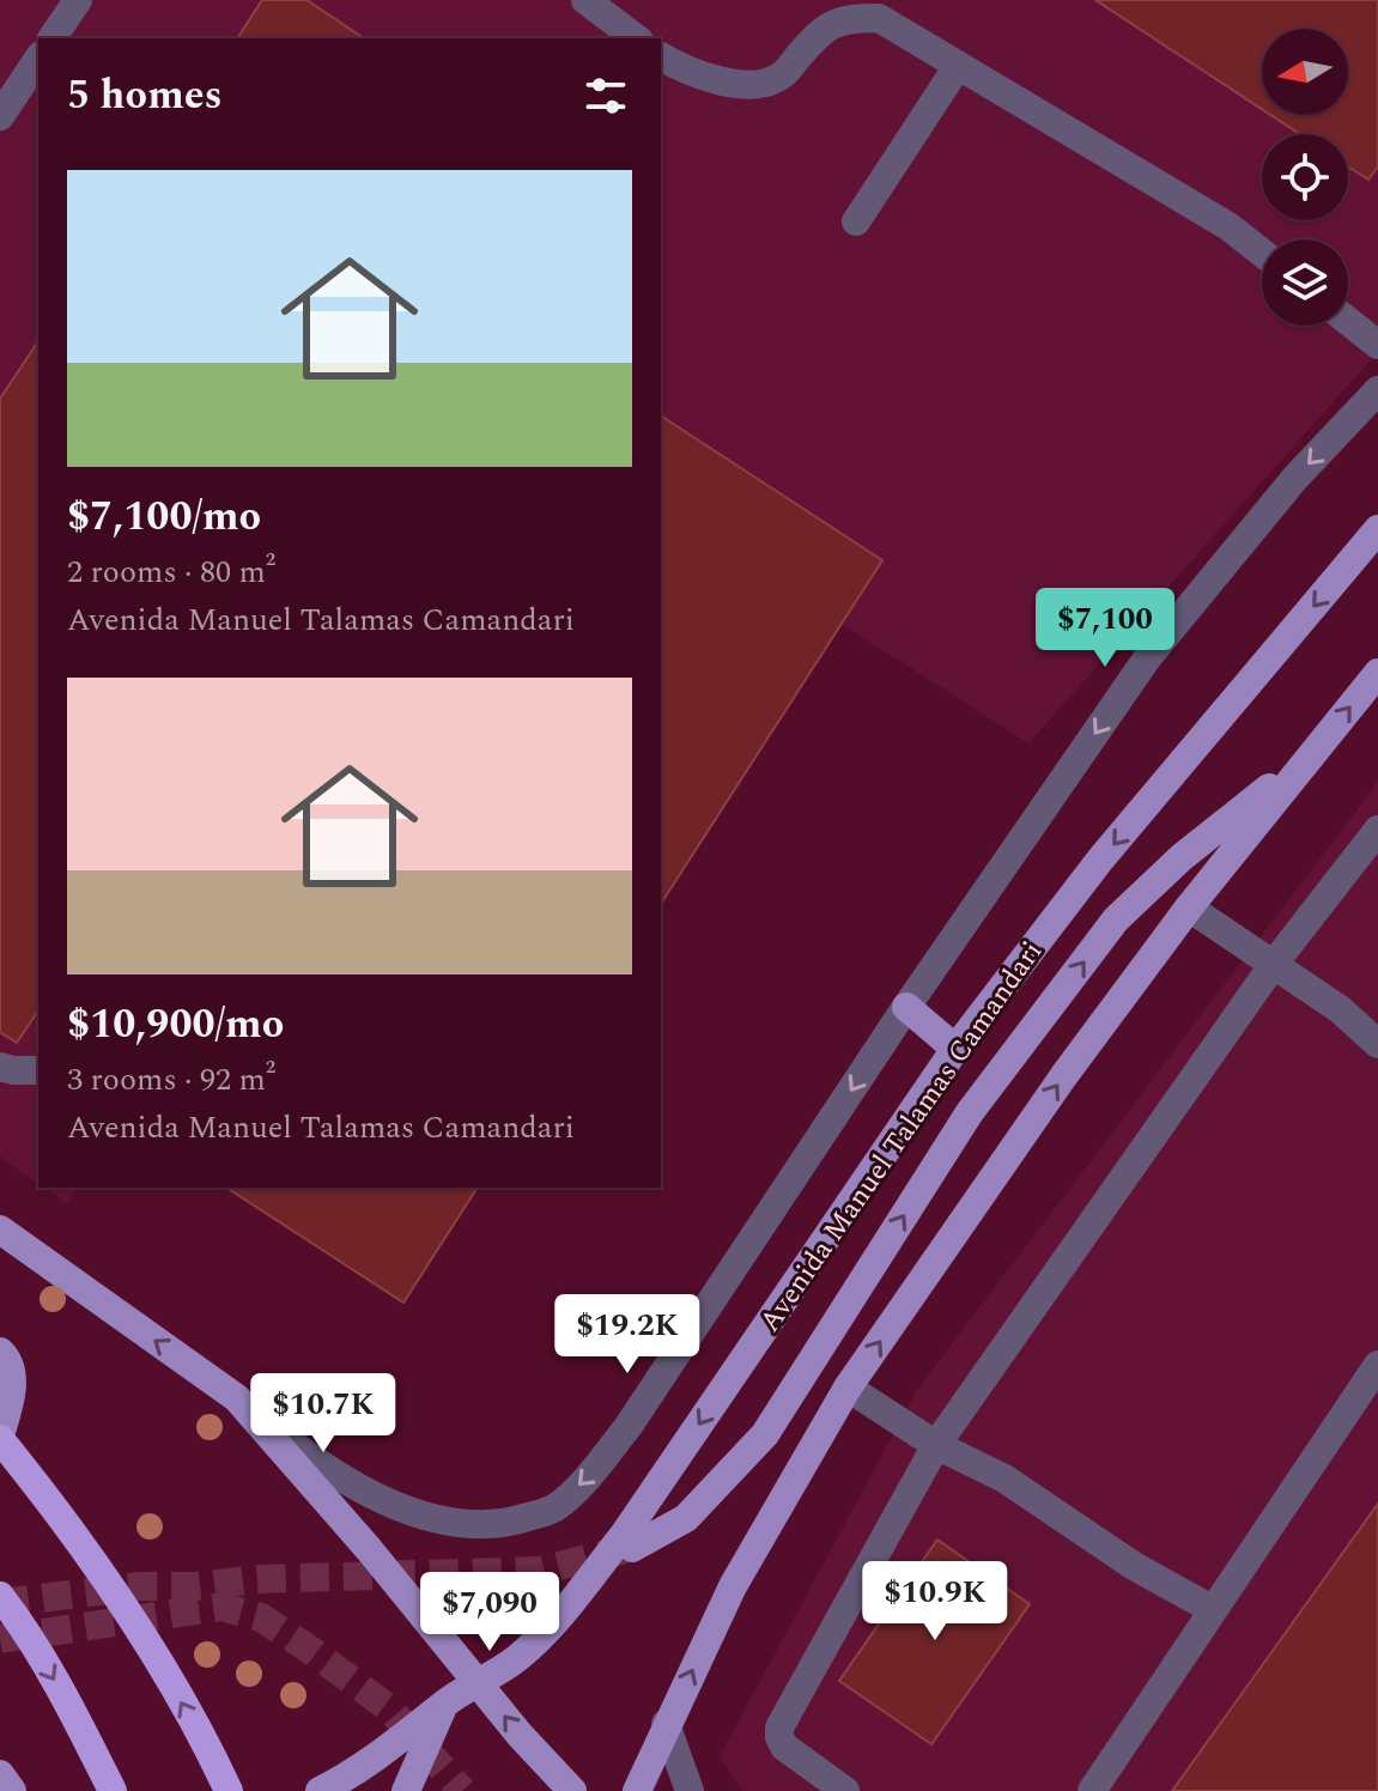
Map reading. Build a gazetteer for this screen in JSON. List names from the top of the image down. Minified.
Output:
{"streets":{"main road":["Avenida Manuel Talamas Camandari"]},"north":"left","page":{"heading":"5 homes","list":[{"name":"$7,100/mo","note":"2 rooms · 80 m² · Avenida Manuel Talamas Camandari"},{"name":"$10,900/mo","note":"3 rooms · 92 m² · Avenida Manuel Talamas Camandari"}],"price":["$7,100","$19.2K","$10.7K","$10.9K","$7,090"]}}
